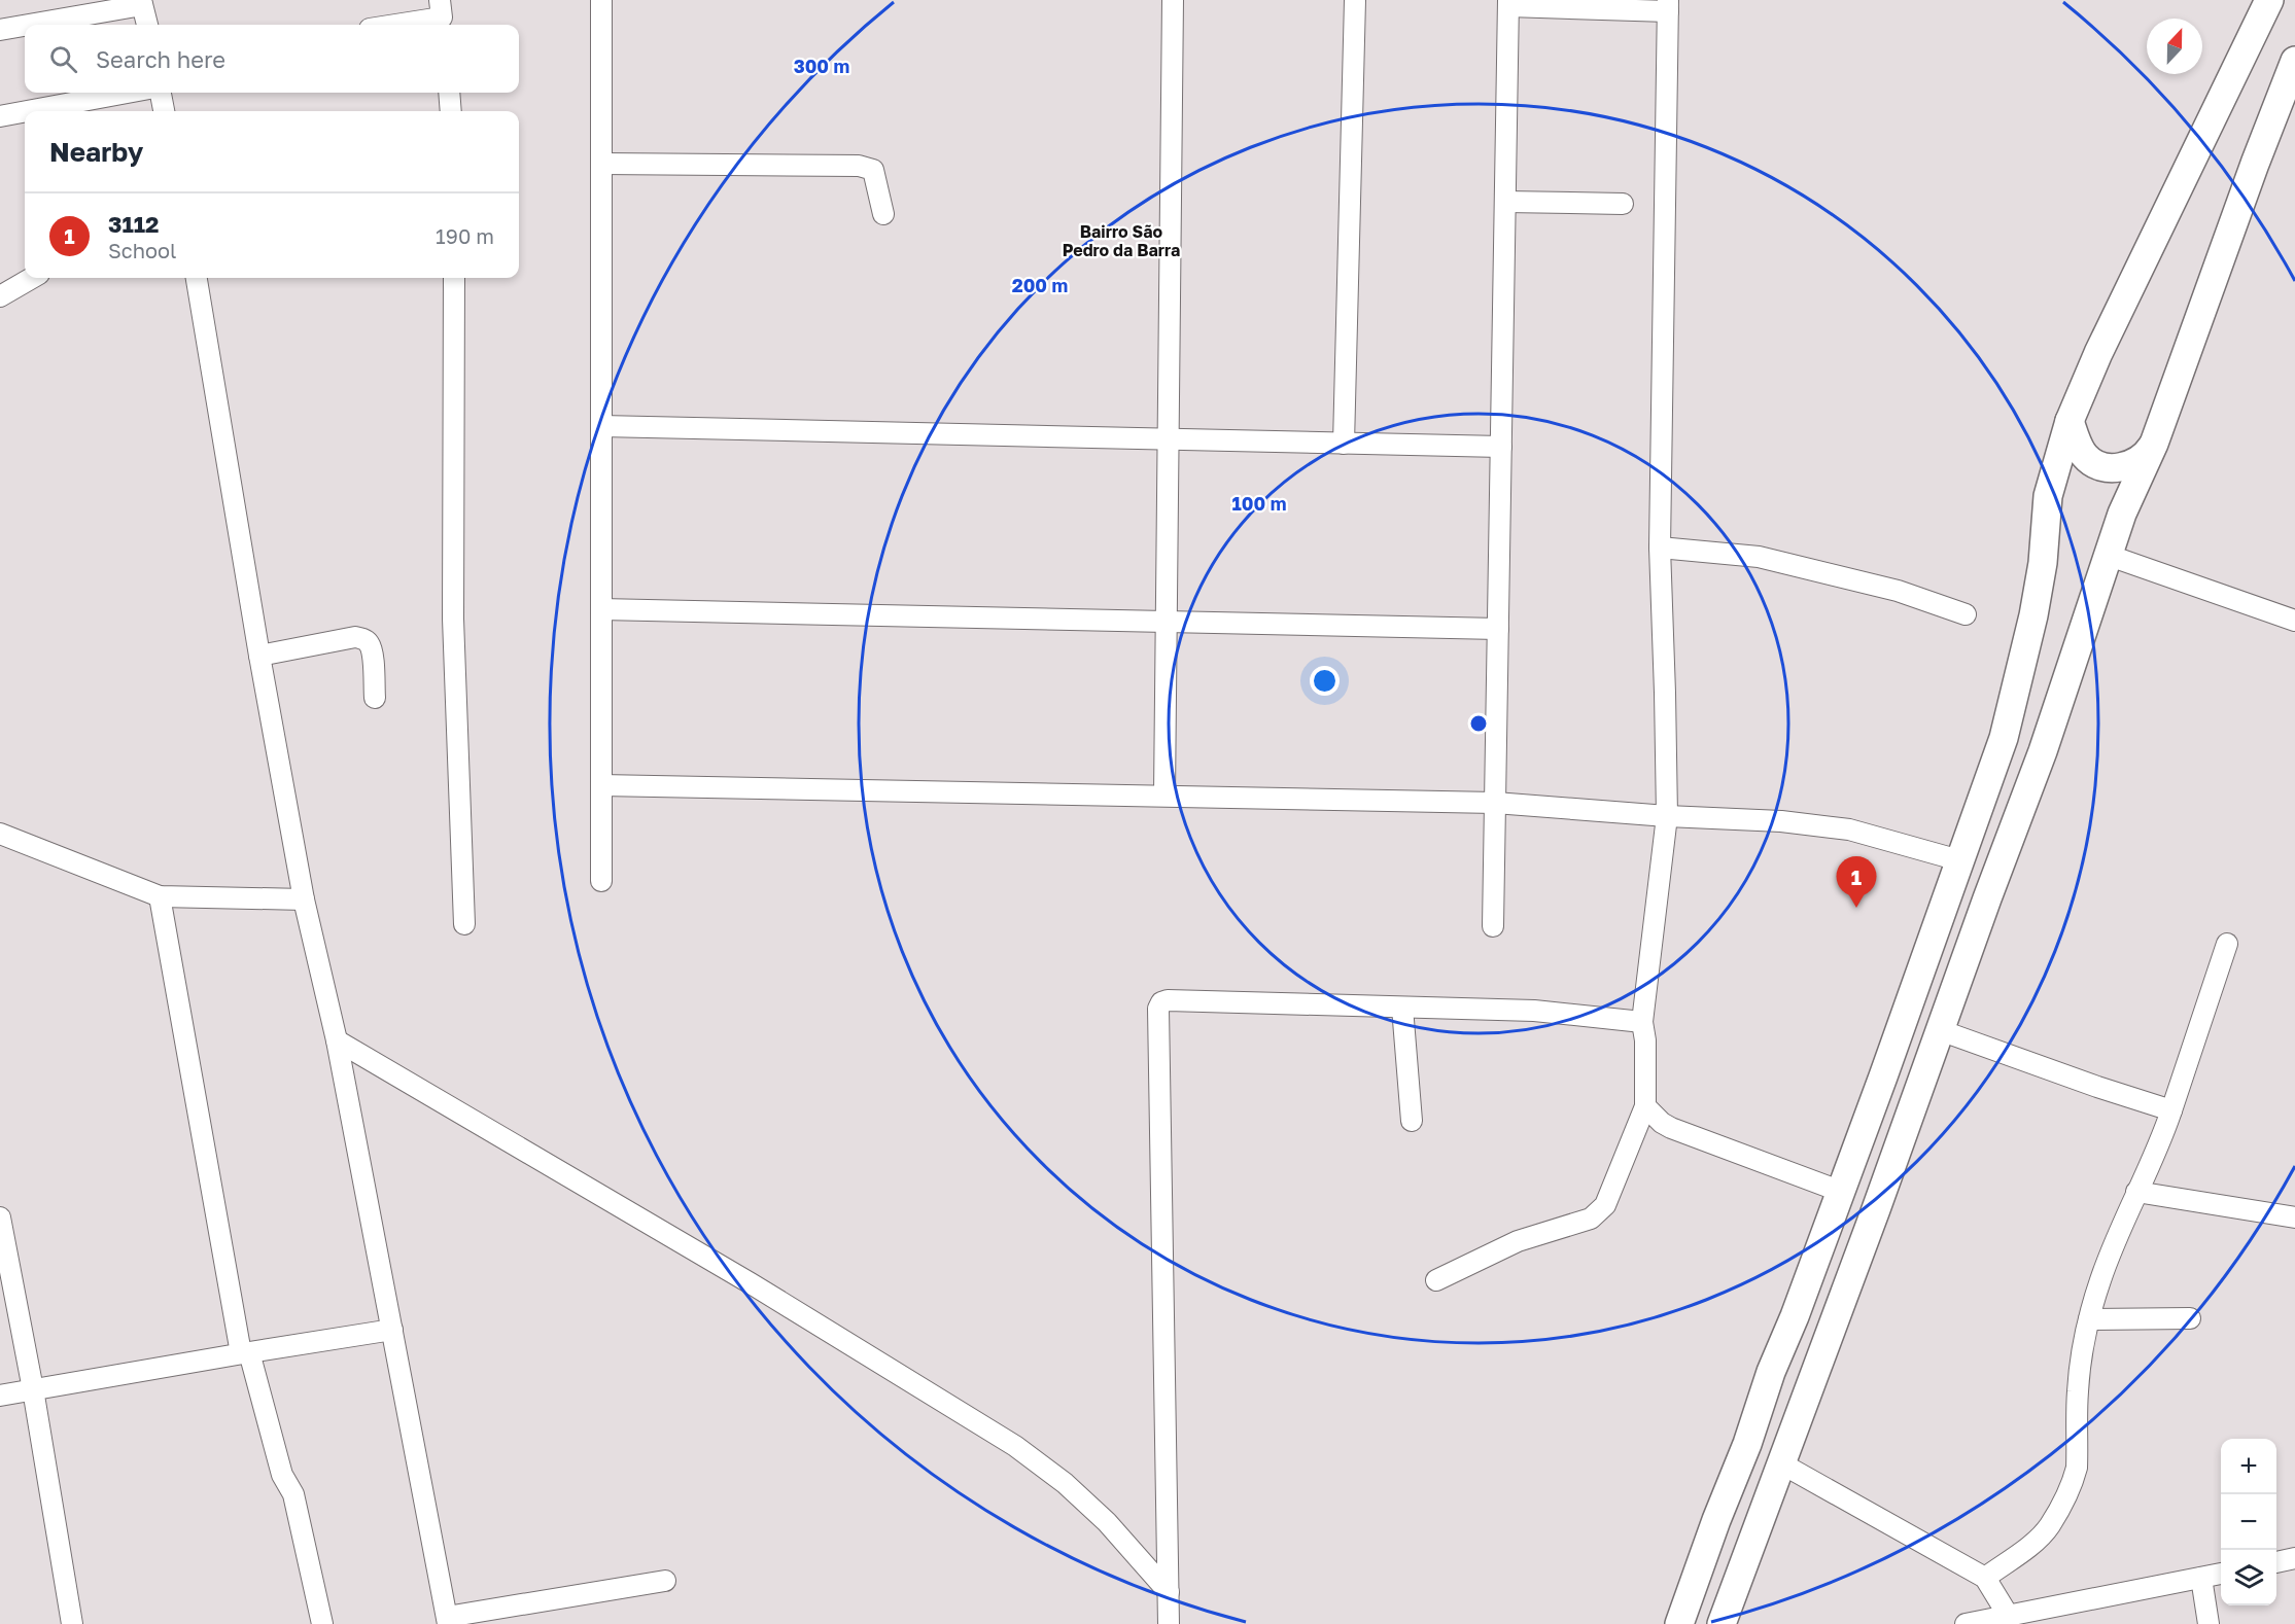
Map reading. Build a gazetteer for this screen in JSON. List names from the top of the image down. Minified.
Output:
{"districts":["Bairro São Pedro da Barra"],"north":"top","page":{"search":"Search here","heading":"Nearby","list":[{"mark":"1","name":"3112","note":"School","value":"190 m"}],"pins":"1","map_buttons":["+","−"]},"rings":["300 m","200 m","100 m"]}
